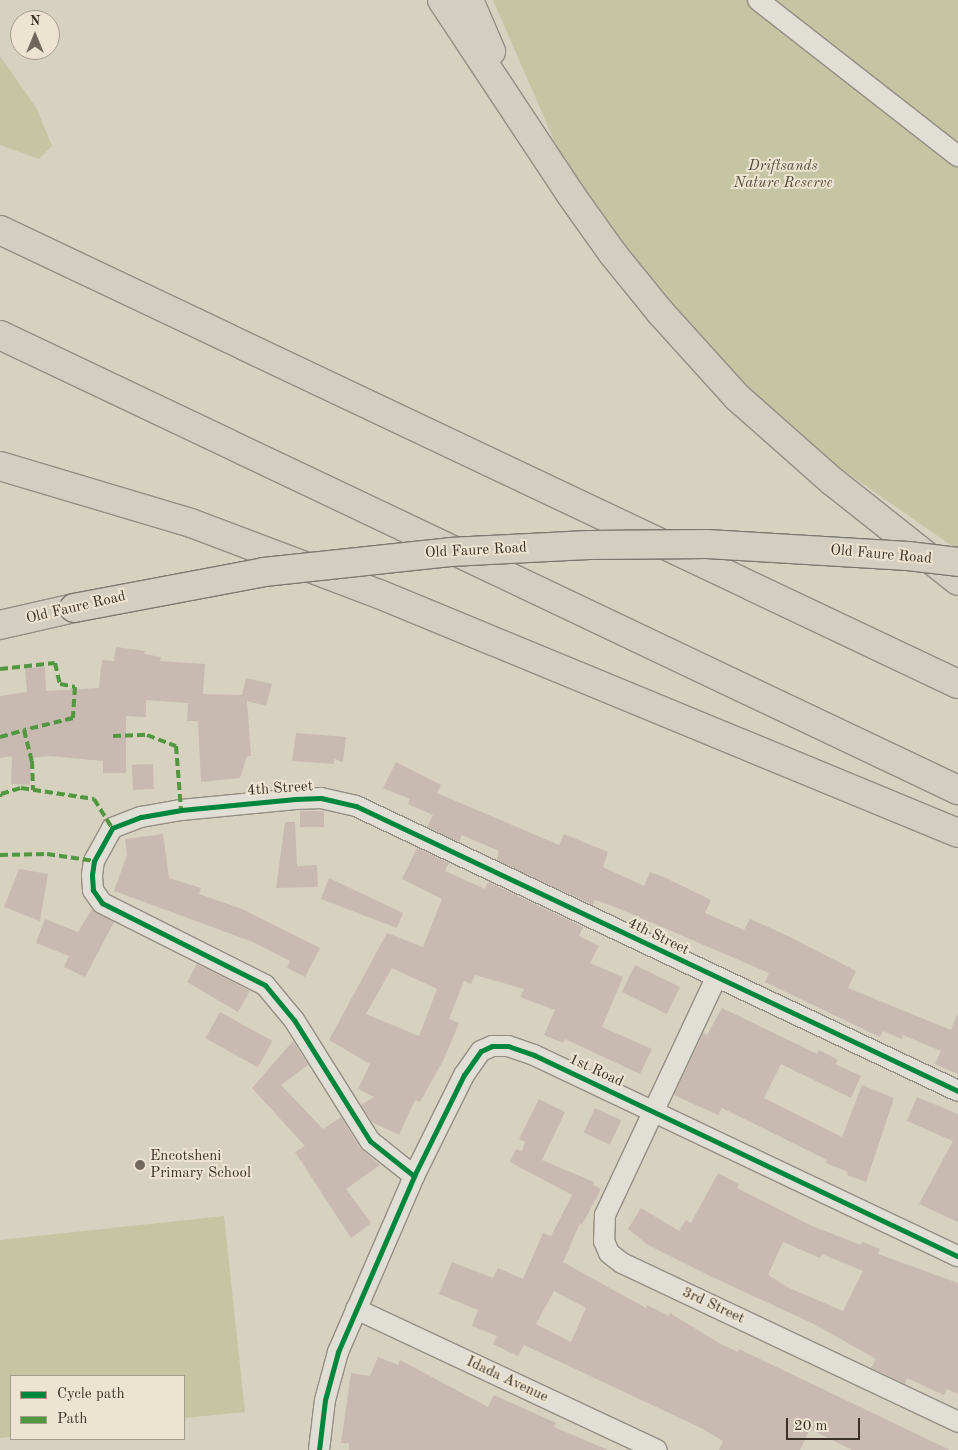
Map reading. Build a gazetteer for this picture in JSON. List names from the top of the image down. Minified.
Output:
{"streets":{"main road":["Old Faure Road"],"street":["4th Street","1st Road","3rd Street","Idada Avenue"]},"crossings":[["4th Street","1st Road"],["1st Road","3rd Street"],["1st Road","Idada Avenue"]],"parks":["Driftsands Nature Reserve"],"places":["Encotsheni Primary School"],"legend":["Cycle path","Path"],"scale_bar":"20 m","north":"top"}
